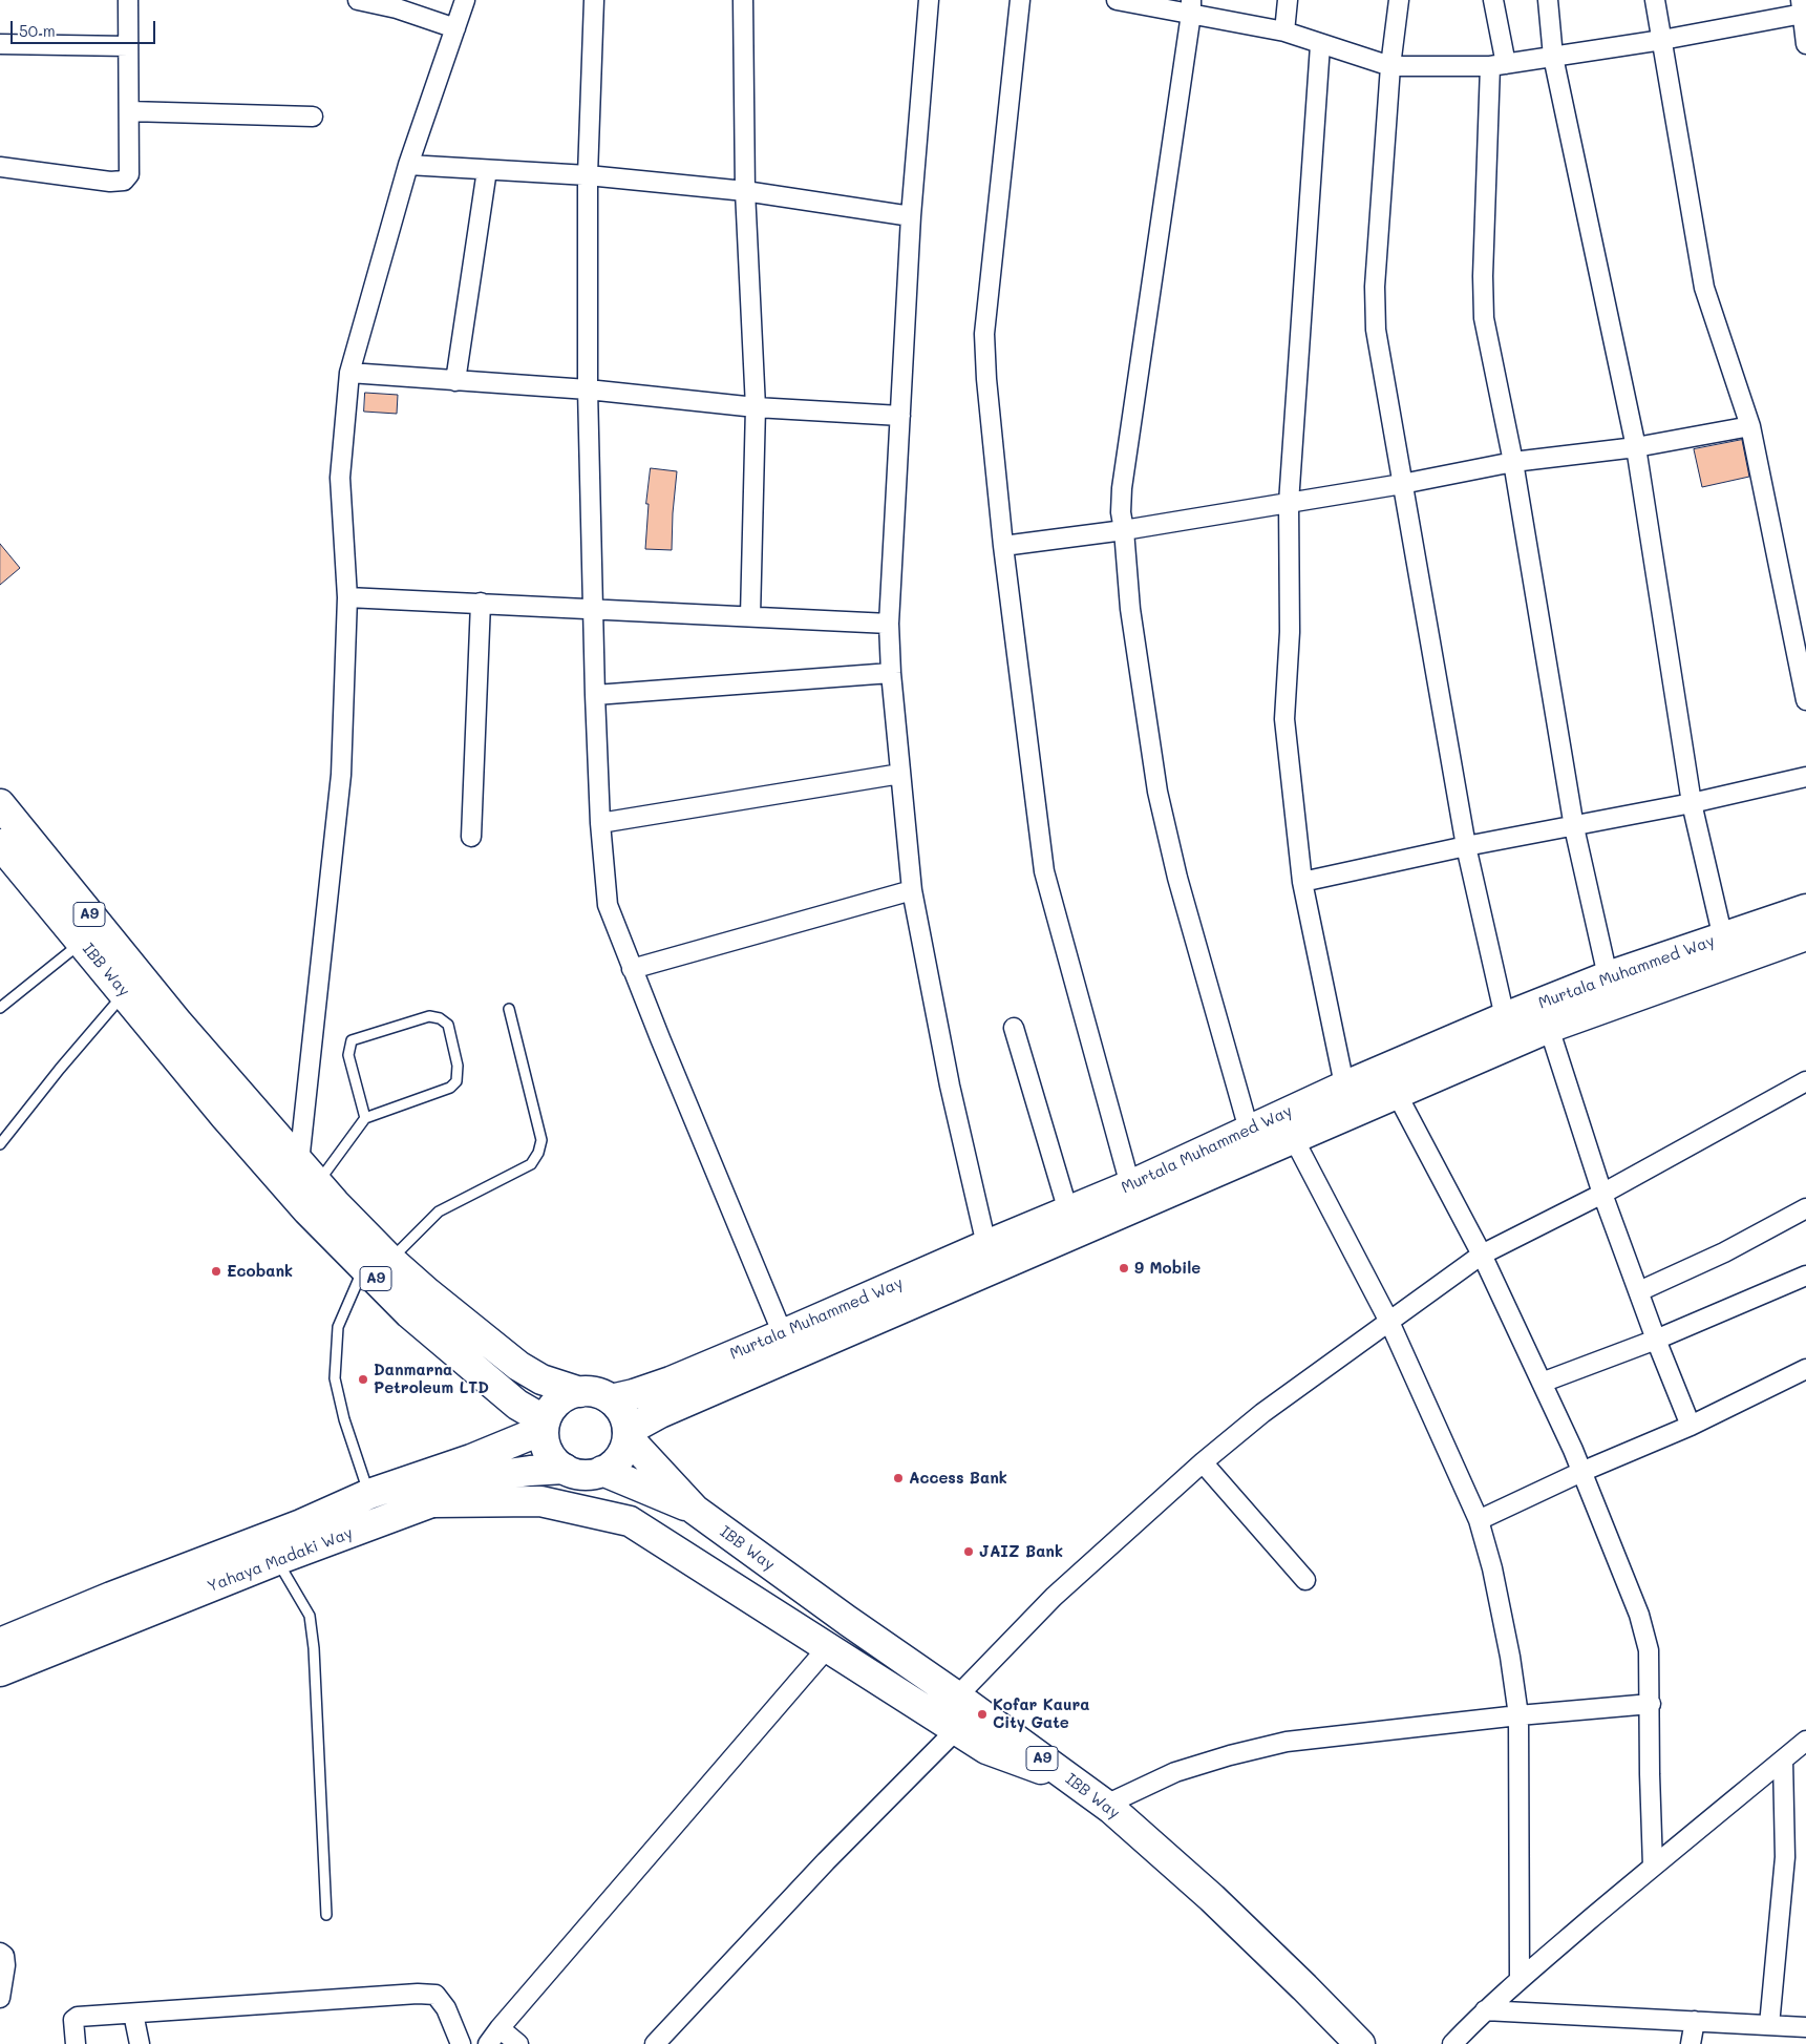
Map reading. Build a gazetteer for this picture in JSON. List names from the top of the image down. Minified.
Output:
{"streets":{"main road":["A9","IBB Way","Murtala Muhammed Way","Yahaya Madaki Way"]},"crossings":[["A9","IBB Way"],["A9","Murtala Muhammed Way"],["A9","Yahaya Madaki Way"],["IBB Way","Murtala Muhammed Way"],["IBB Way","Yahaya Madaki Way"],["Murtala Muhammed Way","Yahaya Madaki Way"]],"places":["9 Mobile","Ecobank","Danmarna Petroleum LTD","Access Bank","JAIZ Bank","Kofar Kaura City Gate"],"scale_bar":"50 m"}
